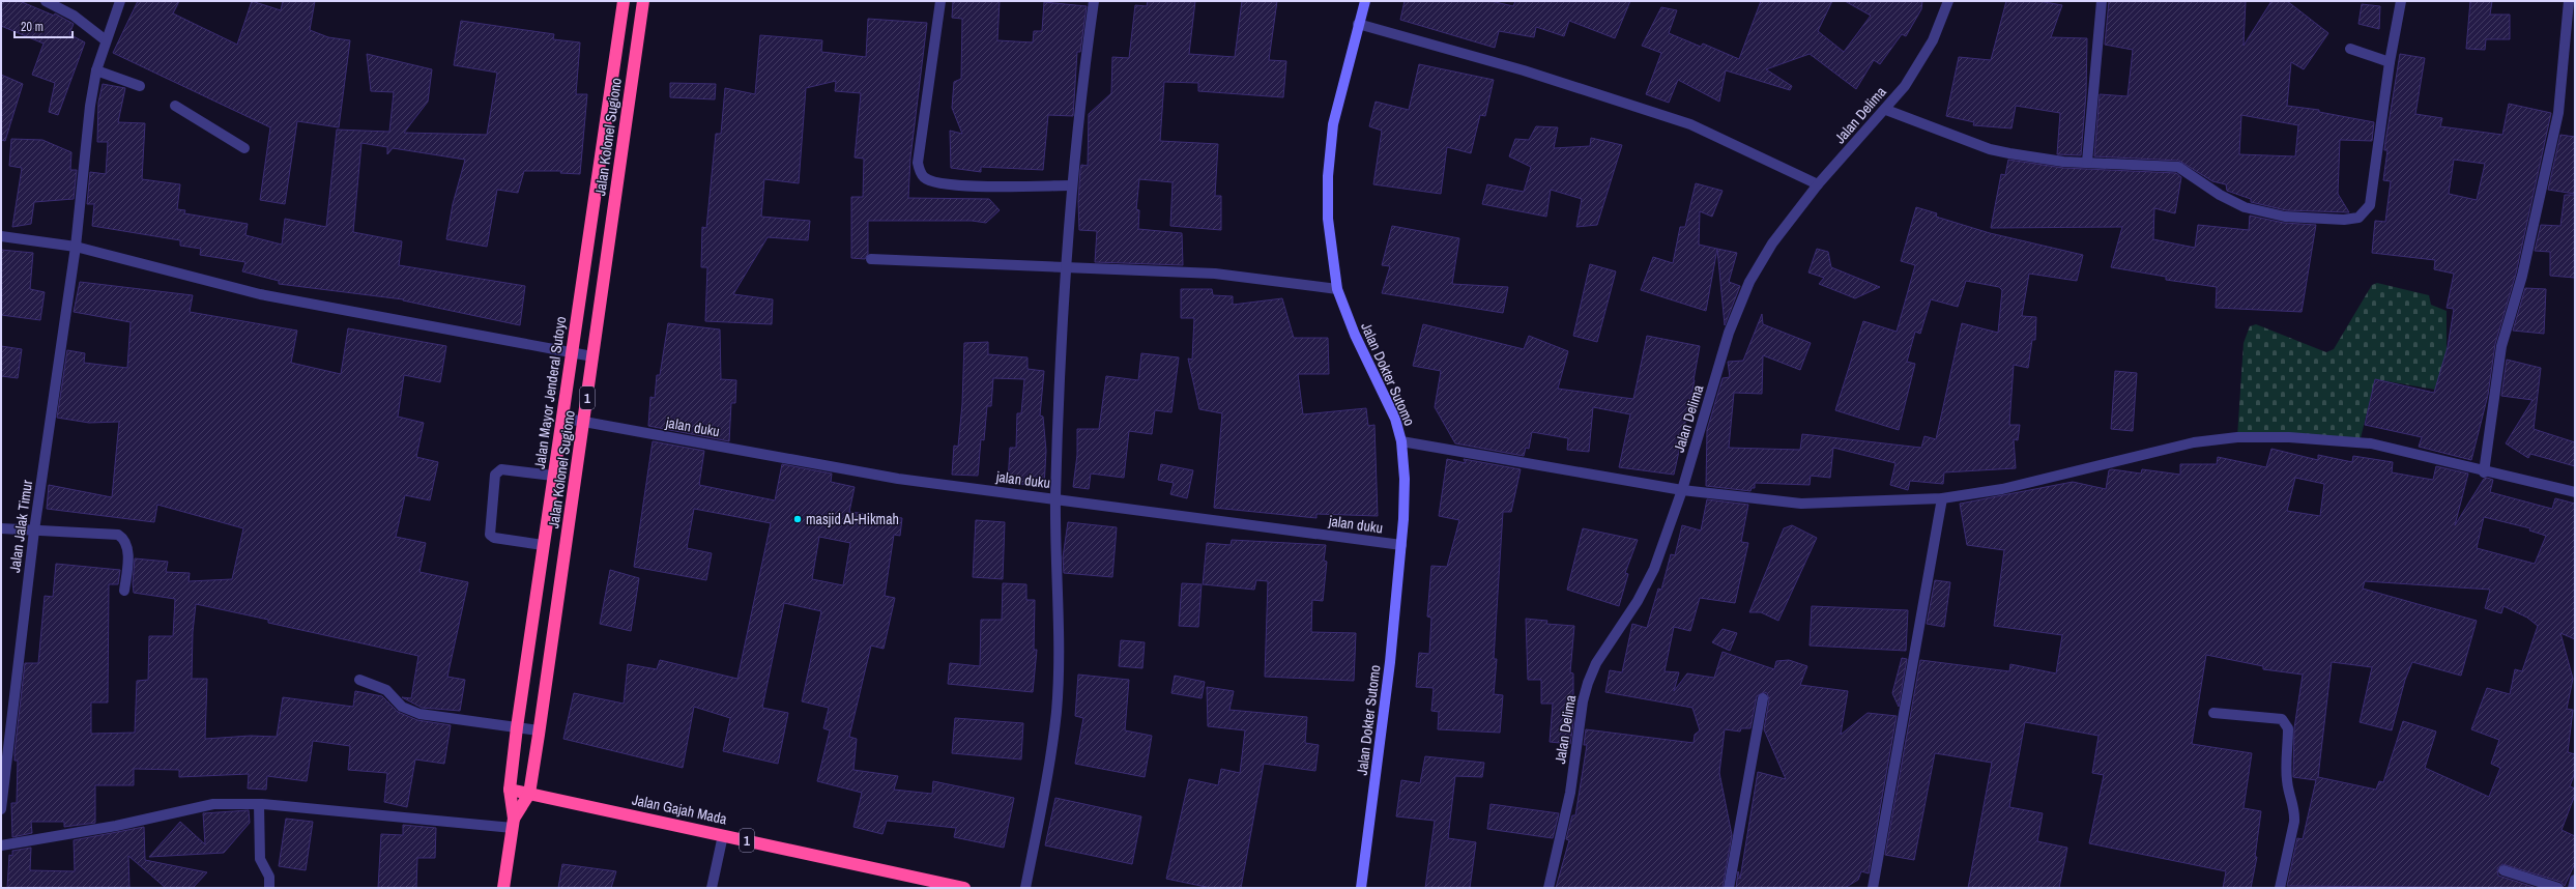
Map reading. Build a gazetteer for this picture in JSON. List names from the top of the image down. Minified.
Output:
{"streets":{"highway":["Jalan Kolonel Sugiono","Jalan Mayor Jenderal Sutoyo","1","Jalan Gajah Mada"],"main road":["Jalan Dokter Sutomo"],"street":["Jalan Delima","jalan duku","Jalan Jalak Timur"]},"crossings":[["Jalan Kolonel Sugiono","jalan duku"],["Jalan Kolonel Sugiono","Jalan Gajah Mada"],["Jalan Dokter Sutomo","jalan duku"],["Jalan Mayor Jenderal Sutoyo","jalan duku"],["Jalan Mayor Jenderal Sutoyo","Jalan Gajah Mada"]],"places":["masjid Al-Hikmah"],"scale_bar":"20 m"}
